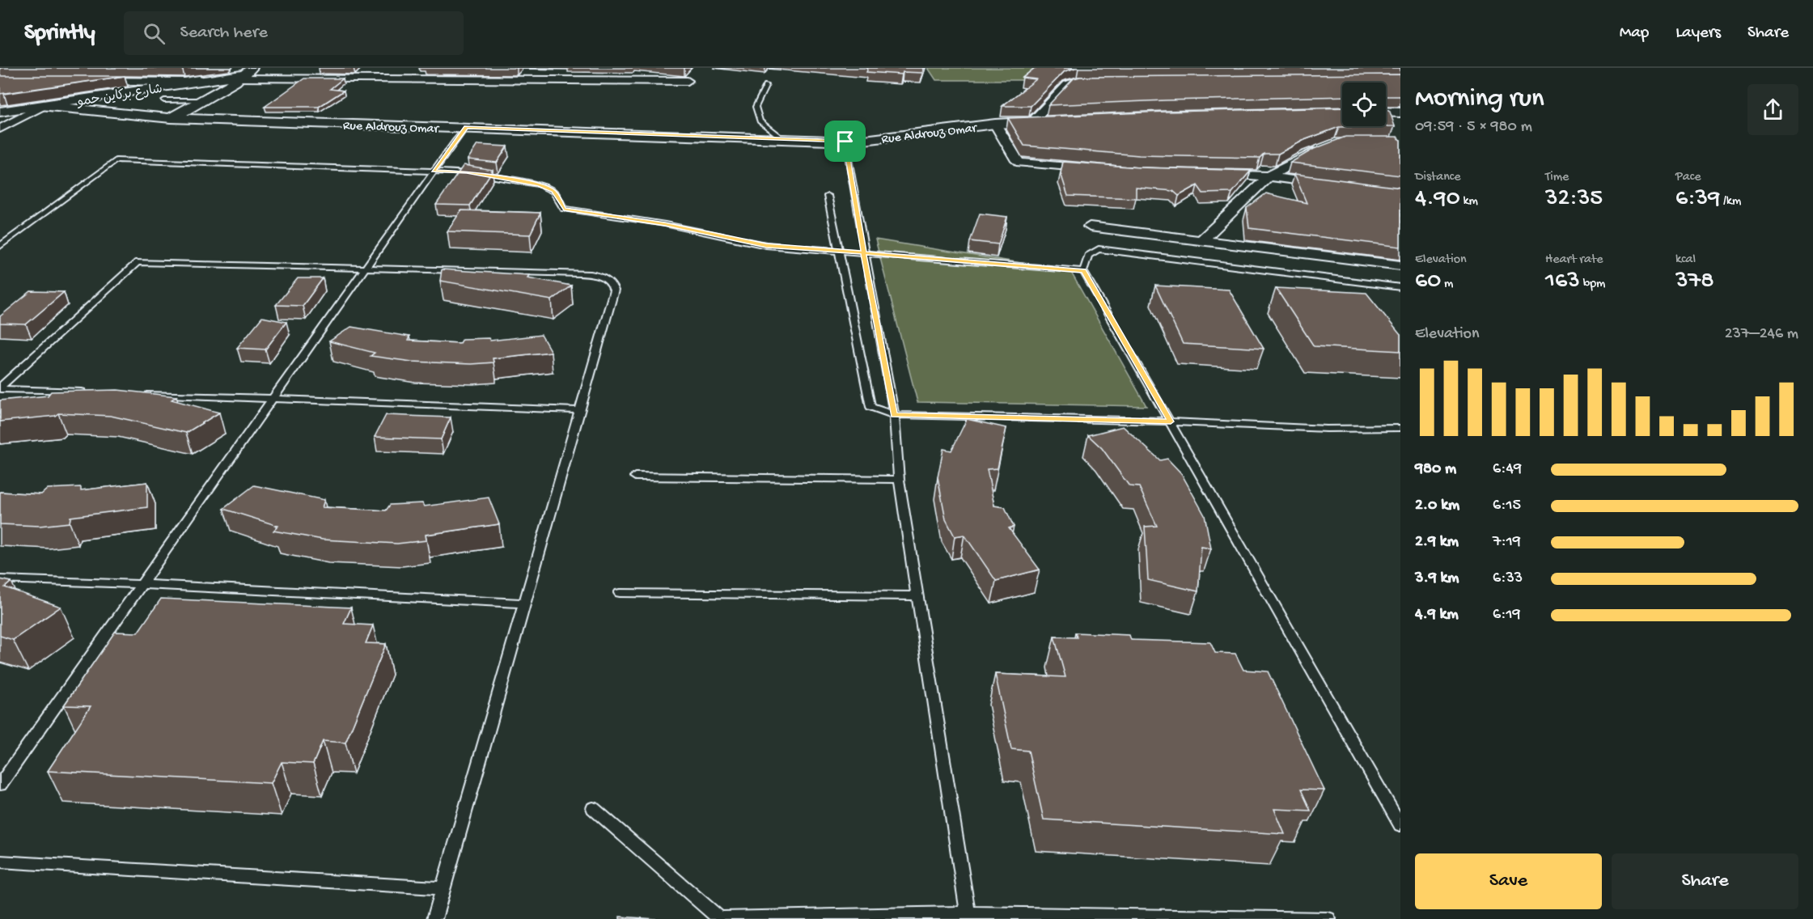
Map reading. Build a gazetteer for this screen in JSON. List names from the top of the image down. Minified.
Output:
{"streets":{"street":["شارع بركاين حمو","Rue Aldrouz Omar"]},"crossings":[["شارع بركاين حمو","Rue Aldrouz Omar"]],"page":{"header":"Sprintly","search":"Search here","nav":["Map","Layers","Share"],"heading":["Morning run","09:59 · 5 × 980 m"],"stats":[["Distance","4.90 km"],["Time","32:35"],["Pace","6:39 /km"],["Elevation","60 m"],["Heart rate","163 bpm"],["kcal","378"]],"chart":["Elevation","237–246 m"],"list":[{"name":"980 m","note":"6:49"},{"name":"2.0 km","note":"6:15"},{"name":"2.9 km","note":"7:19"},{"name":"3.9 km","note":"6:33"},{"name":"4.9 km","note":"6:19"}],"buttons":["Save","Share"]}}
